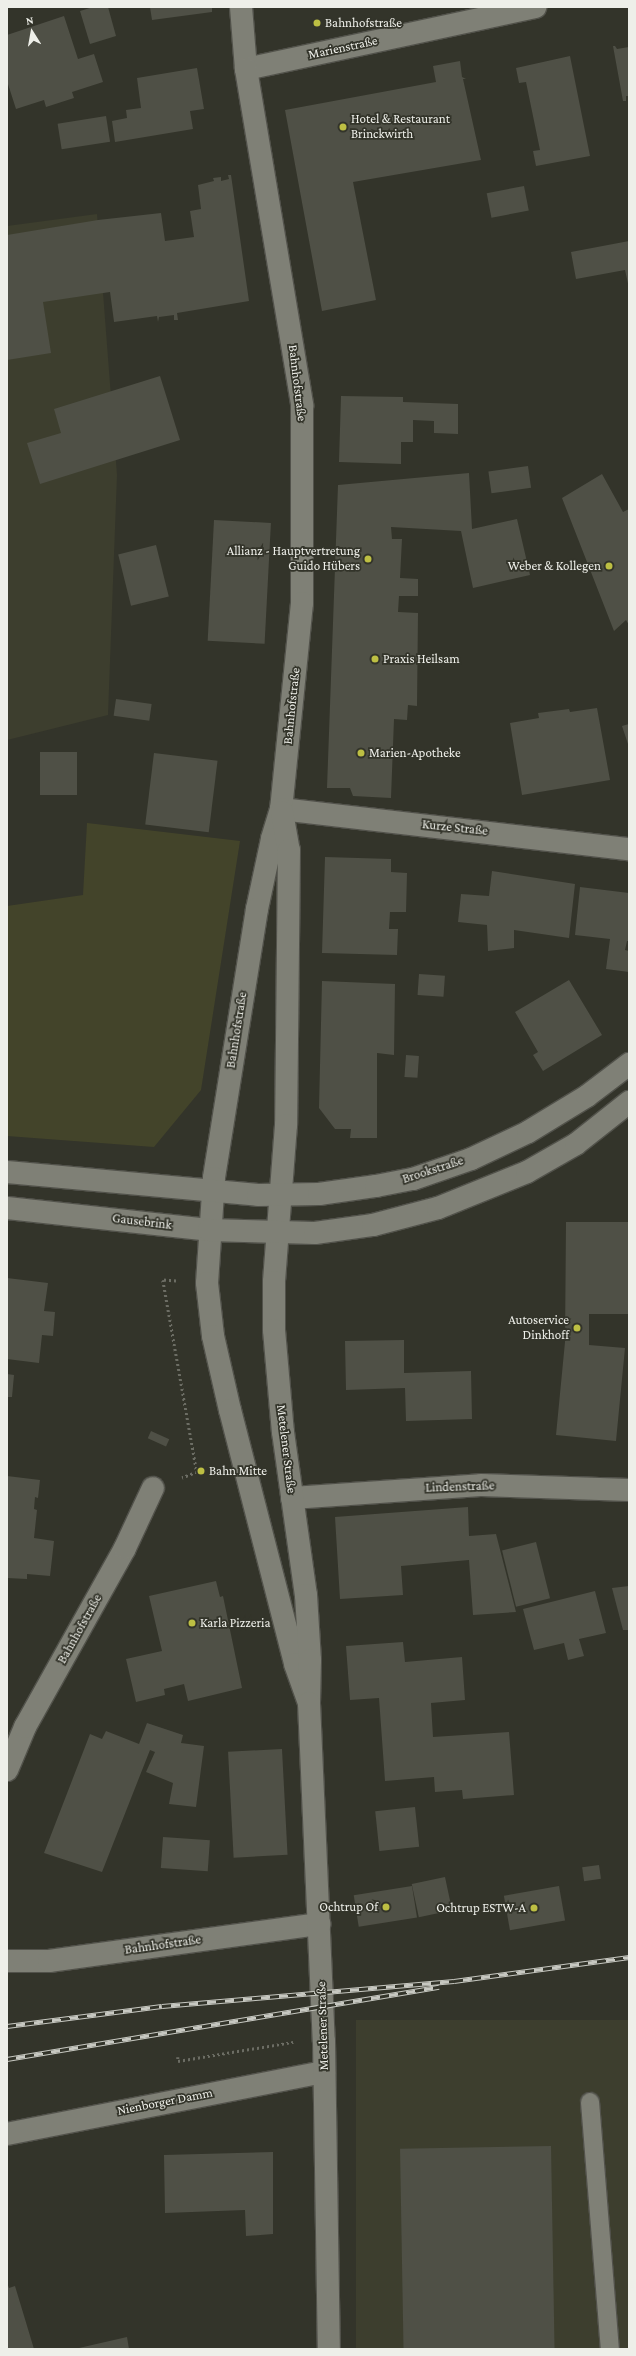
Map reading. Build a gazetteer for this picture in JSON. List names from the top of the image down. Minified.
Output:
{"streets":{"street":["Marienstraße","Bahnhofstraße","Kurze Straße","Brookstraße","Gausebrink","Metelener Straße","Lindenstraße","Nienborger Damm"]},"crossings":[["Marienstraße","Bahnhofstraße"],["Bahnhofstraße","Kurze Straße"],["Bahnhofstraße","Brookstraße"],["Bahnhofstraße","Gausebrink"],["Bahnhofstraße","Metelener Straße"],["Brookstraße","Metelener Straße"],["Gausebrink","Metelener Straße"],["Metelener Straße","Lindenstraße"],["Metelener Straße","Nienborger Damm"]],"places":["Bahnhofstraße","Hotel & Restaurant Brinckwirth","Allianz - Hauptvertretung Guido Hübers","Weber & Kollegen","Praxis Heilsam","Marien-Apotheke","Autoservice Dinkhoff","Bahn Mitte","Karla Pizzeria","Ochtrup Of","Ochtrup ESTW-A"],"north":"top"}
